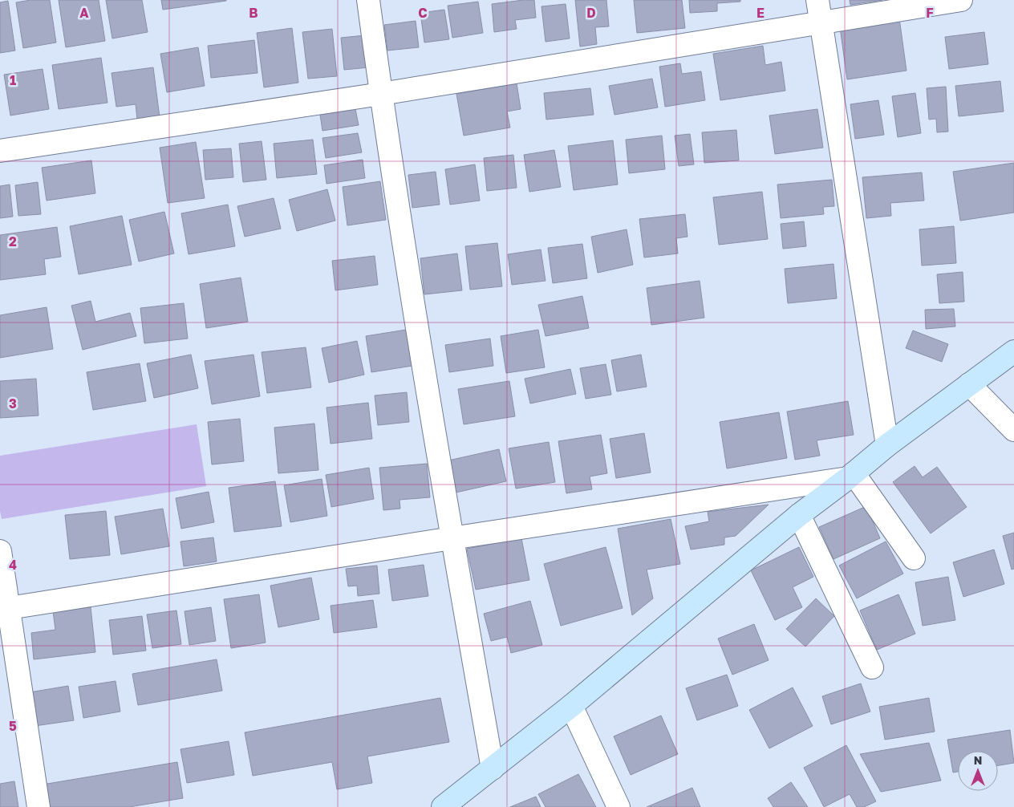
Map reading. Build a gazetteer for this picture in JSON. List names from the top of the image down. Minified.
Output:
{"north":"top","grid":{"columns":["A","B","C","D","E","F"],"rows":["1","2","3","4","5"]}}
